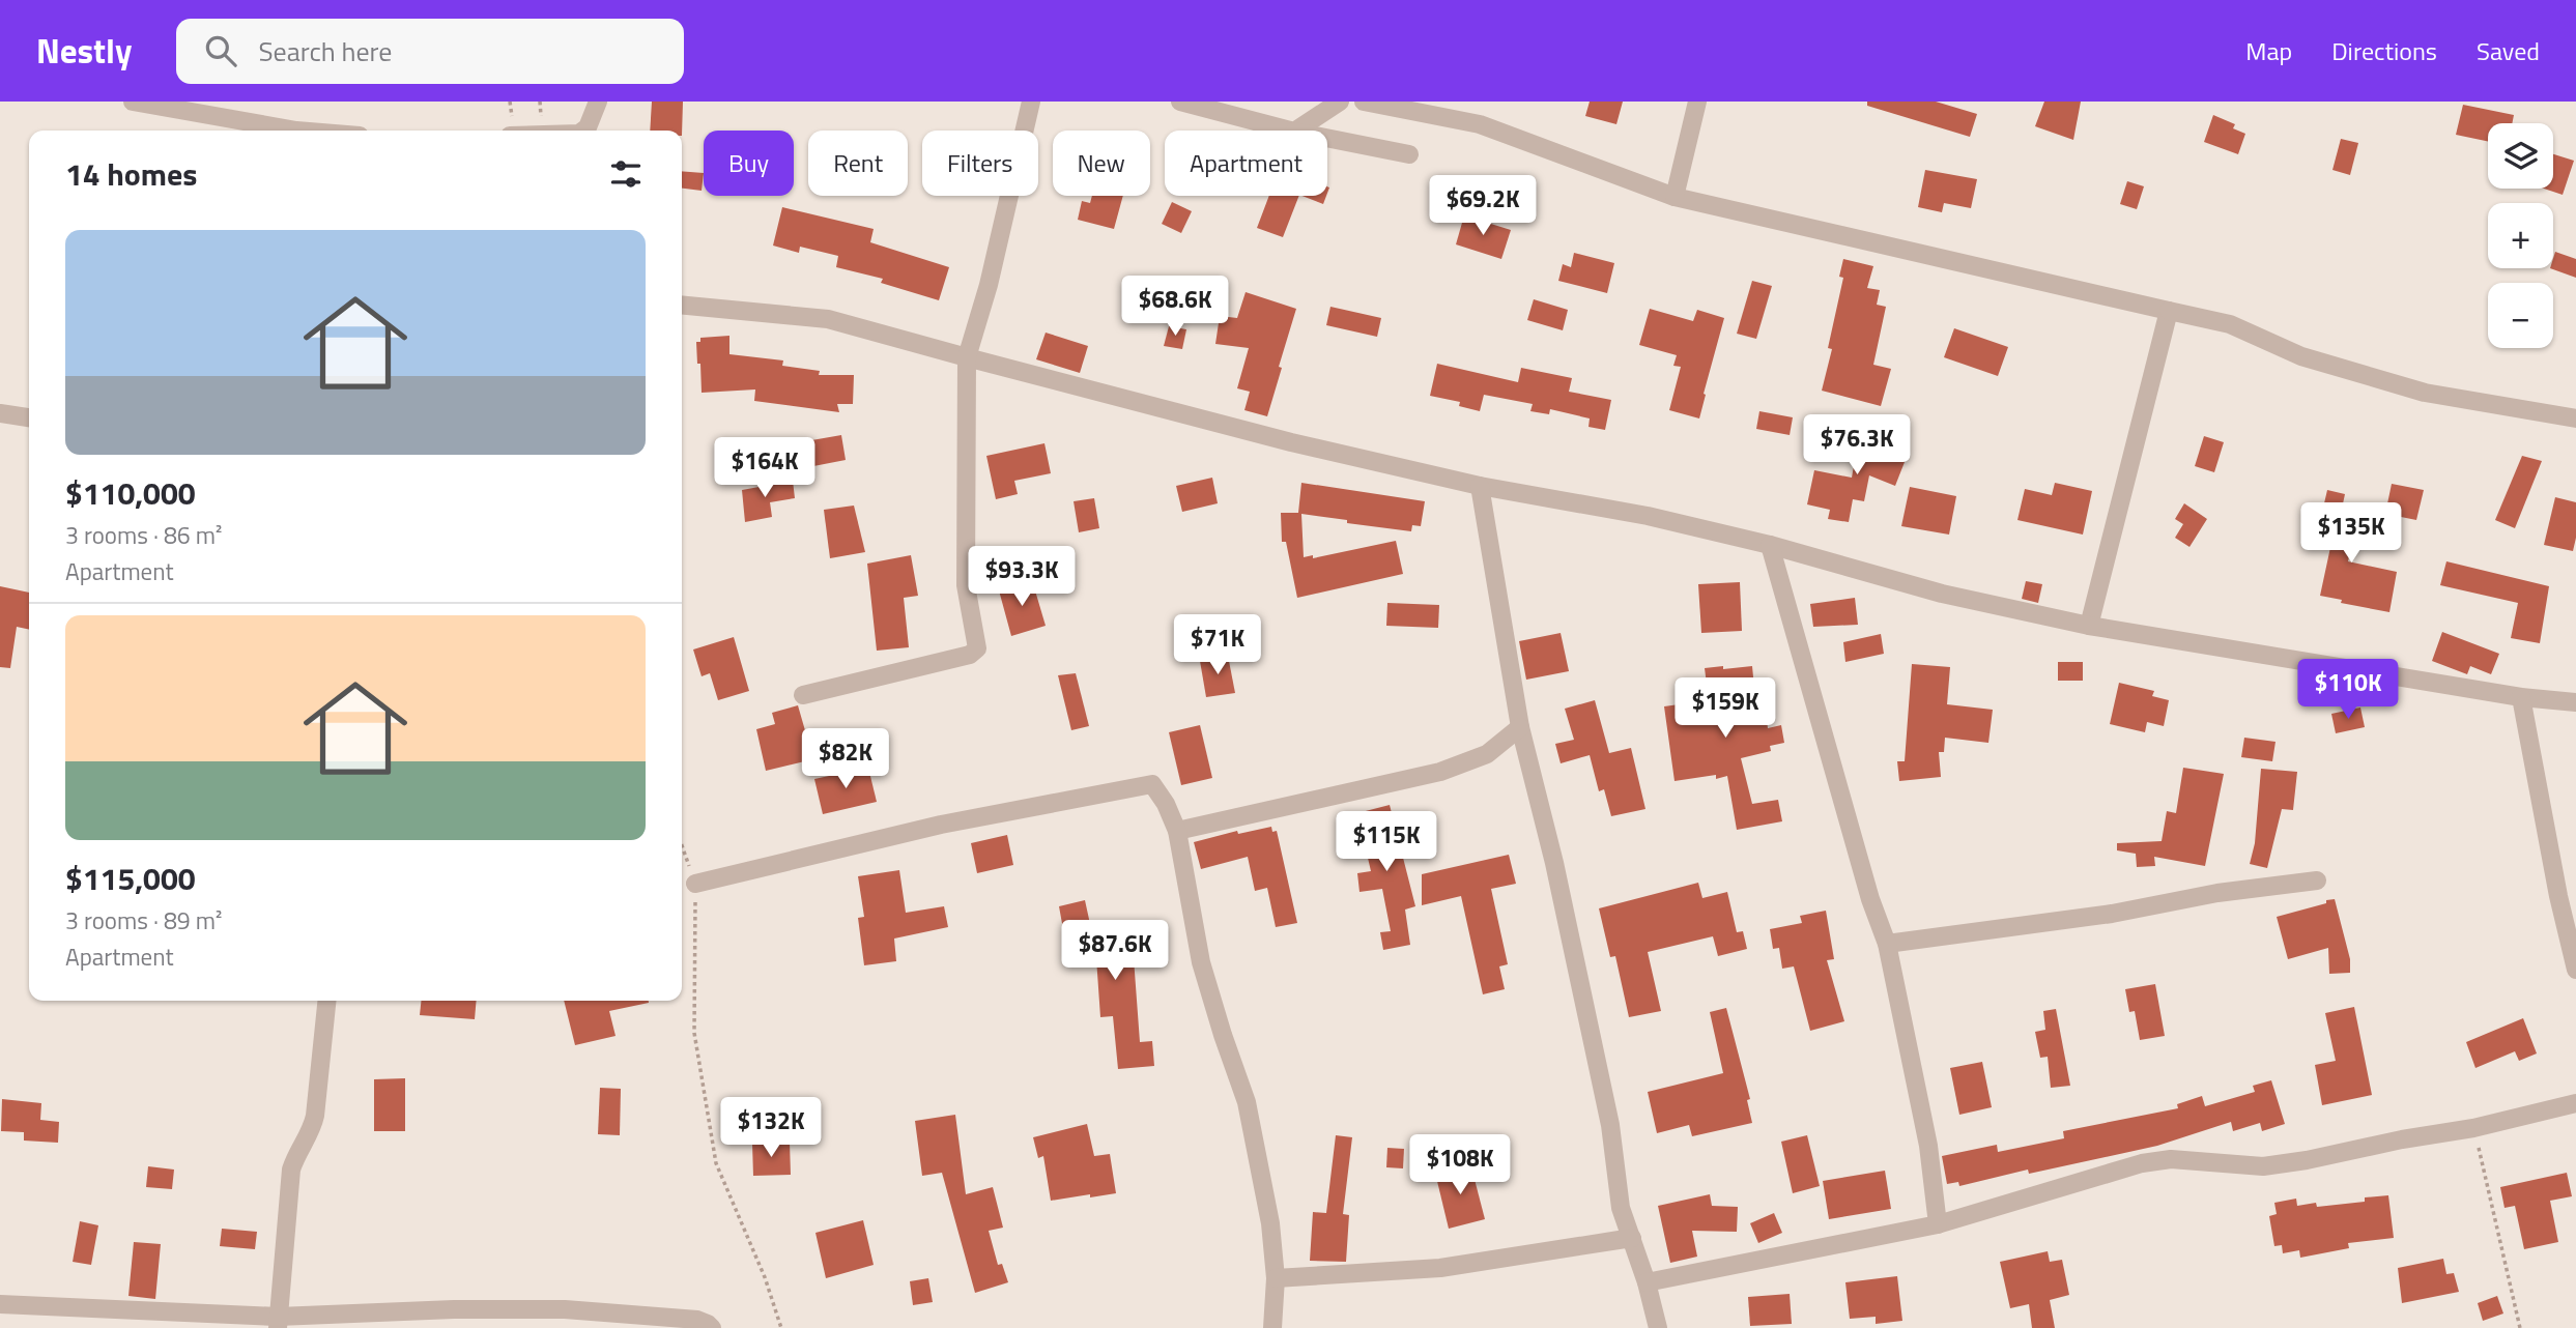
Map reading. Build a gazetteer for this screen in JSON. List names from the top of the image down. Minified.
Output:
{"page":{"header":"Nestly","search":"Search here","nav":["Map","Directions","Saved"],"map_buttons":["+","−"],"chip":["Buy","Rent","Filters","New","Apartment"],"heading":"14 homes","price":["$69.2K","$68.6K","$76.3K","$164K","$135K","$93.3K","$71K","$110K","$159K","$82K","$115K","$87.6K","$132K","$108K"],"list":[{"name":"$110,000","note":"3 rooms · 86 m² · Apartment"},{"name":"$115,000","note":"3 rooms · 89 m² · Apartment"}]}}
